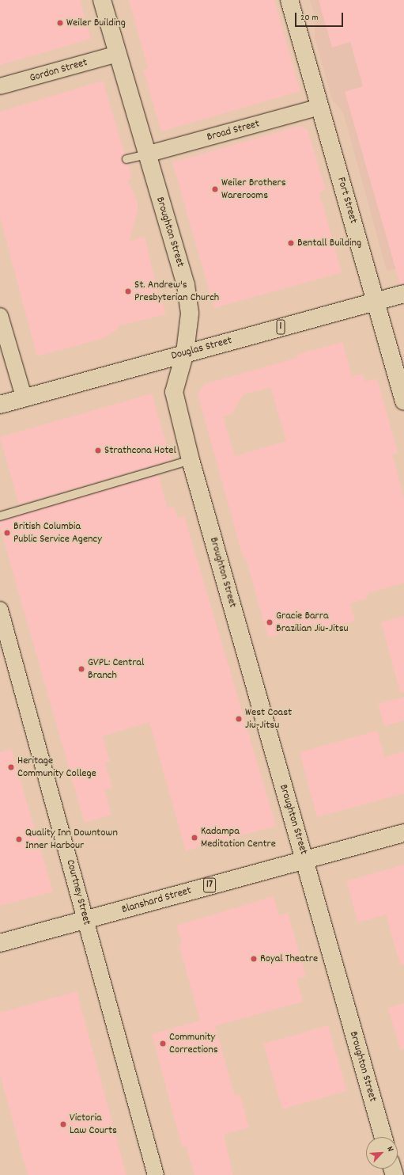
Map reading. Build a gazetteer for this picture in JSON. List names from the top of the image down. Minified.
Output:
{"streets":{"main road":["Fort Street","Broughton Street","1","Douglas Street","17","Blanshard Street"],"street":["Gordon Street","Broad Street","Courtney Street"]},"crossings":[["Gordon Street","Broughton Street"],["Broad Street","Fort Street"],["Broad Street","Broughton Street"],["Fort Street","Douglas Street"],["Broughton Street","Douglas Street"],["Broughton Street","Blanshard Street"],["Courtney Street","Blanshard Street"]],"places":["Weiler Building","Weiler Brothers Warerooms","Bentall Building","St. Andrew's Presbyterian Church","Strathcona Hotel","British Columbia Public Service Agency","Gracie Barra Brazilian Jiu-Jitsu","GVPL: Central Branch","West Coast Jiu-Jitsu","Heritage Community College","Kadampa Meditation Centre","Quality Inn Downtown Inner Harbour","Royal Theatre","Community Corrections","Victoria Law Courts"],"scale_bar":"20 m","north":"top right"}
